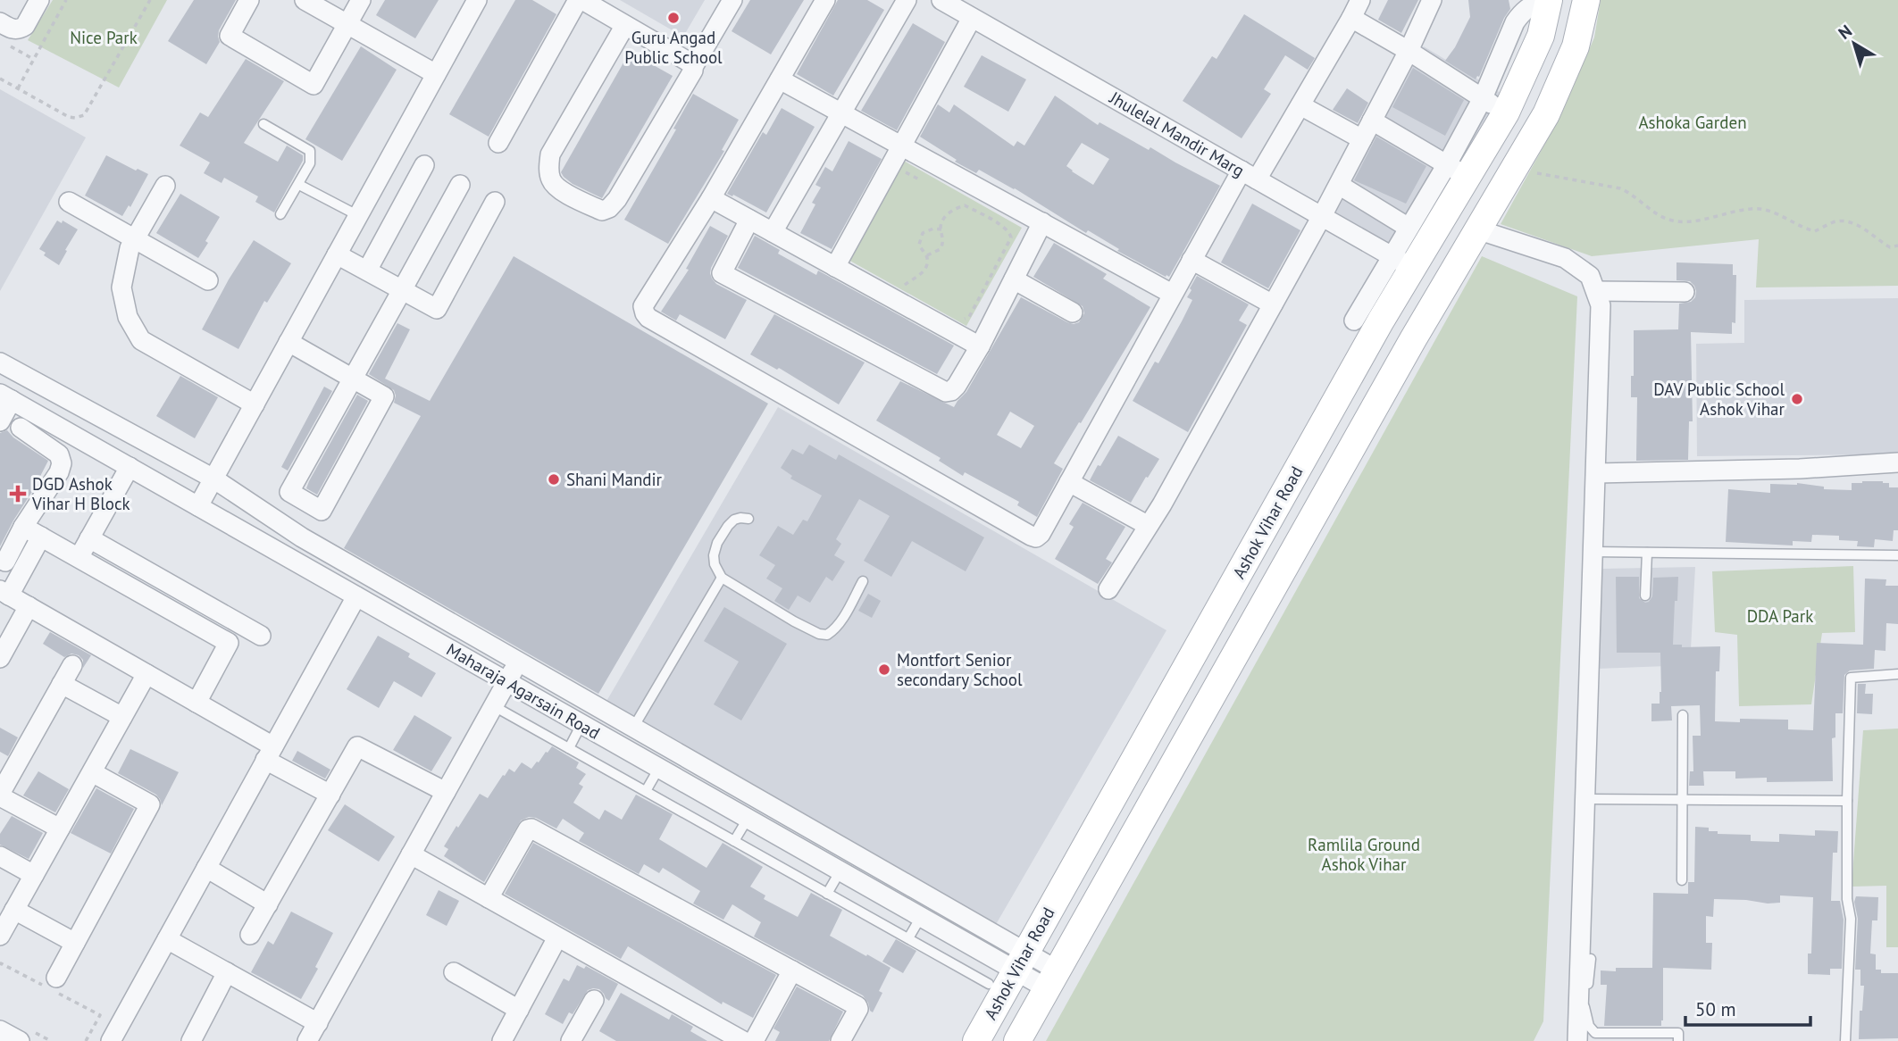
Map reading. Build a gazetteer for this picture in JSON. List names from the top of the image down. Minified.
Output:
{"streets":{"main road":["Ashok Vihar Road"],"street":["Jhulelal Mandir Marg","Maharaja Agarsain Road"]},"crossings":[["Jhulelal Mandir Marg","Ashok Vihar Road"],["Ashok Vihar Road","Maharaja Agarsain Road"]],"parks":["Nice Park","Ashoka Garden","DDA Park","Ramlila Ground Ashok Vihar"],"places":{"other":["Guru Angad Public School","DAV Public School Ashok Vihar","Shani Mandir","Montfort Senior secondary School"],"health":["DGD Ashok Vihar H Block"]},"scale_bar":"50 m","north":"top left"}
